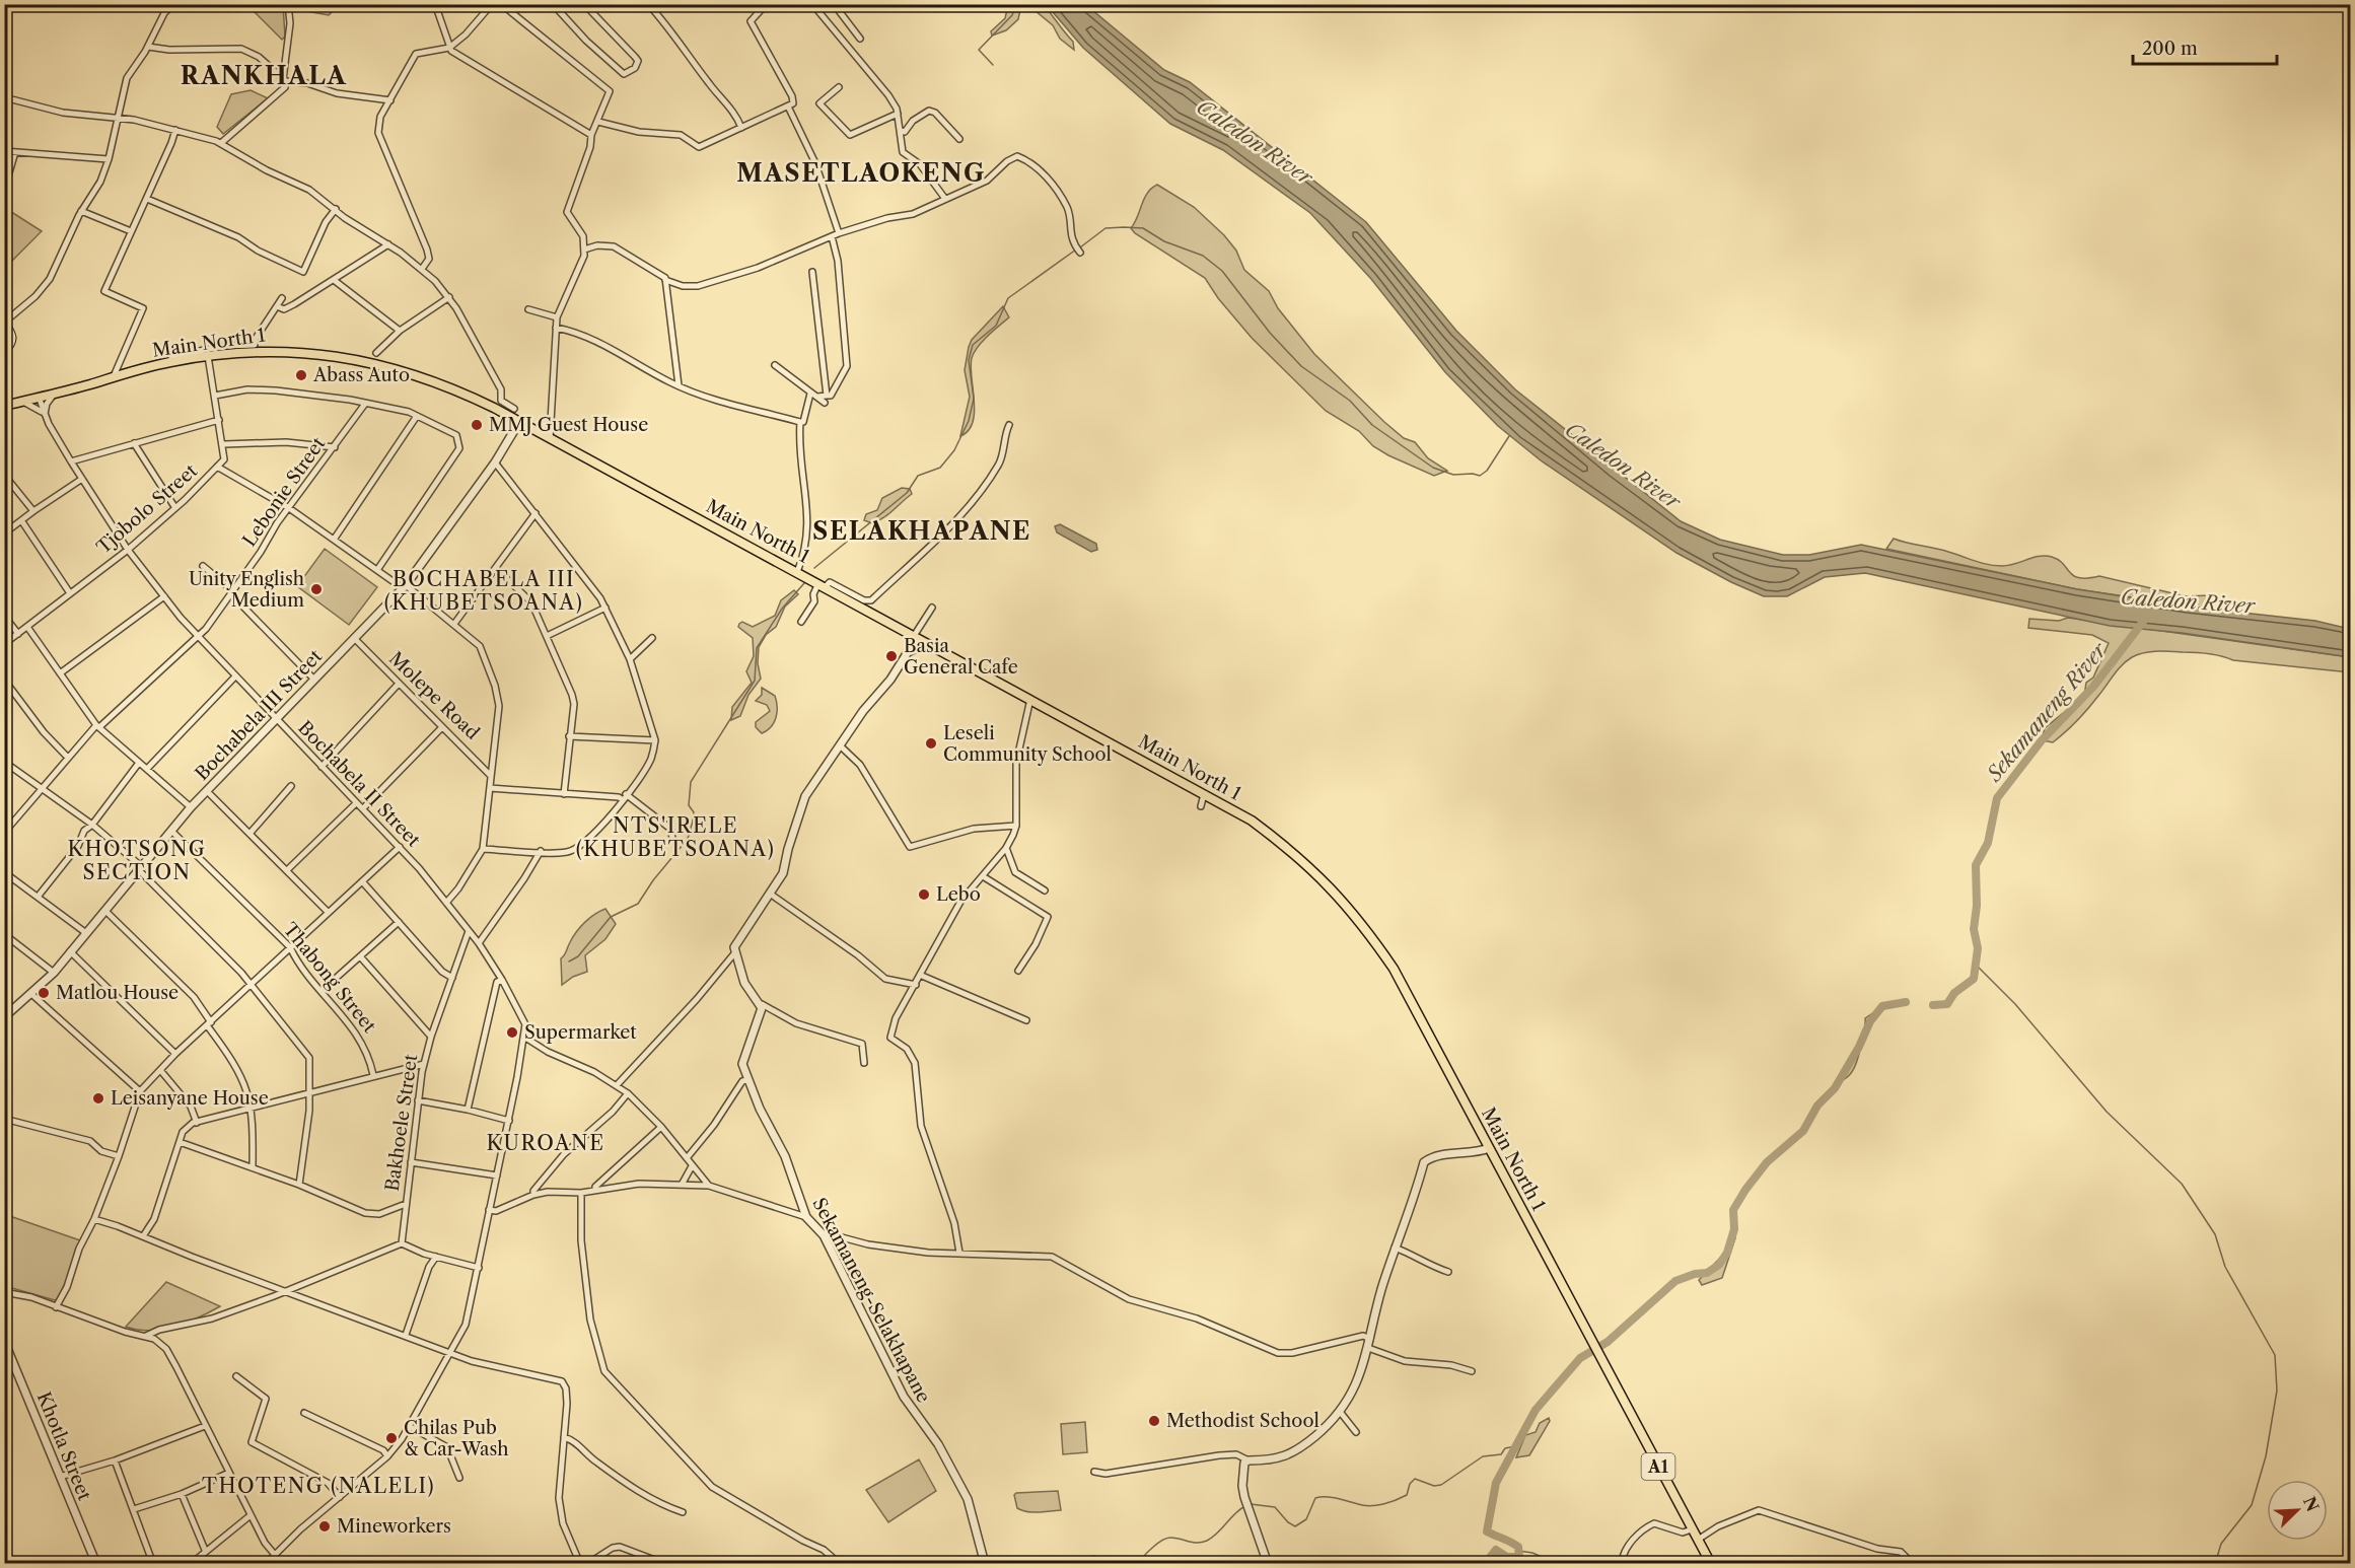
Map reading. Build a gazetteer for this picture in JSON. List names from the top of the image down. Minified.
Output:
{"streets":{"main road":["Main North 1","A1"],"street":["Lebonie Street","Tjobolo Street","Molepe Road","Bochabela III Street","Bochabela II Street","Thabong Street","Bakhoele Street","Sekamaneng-Selakhapane","Khotla Street"]},"crossings":[["Main North 1","Tjobolo Street"],["Main North 1","Bochabela III Street"],["Main North 1","Bochabela II Street"],["Lebonie Street","Bochabela II Street"],["Tjobolo Street","Bochabela II Street"],["Molepe Road","Bochabela III Street"],["Bochabela III Street","Bochabela II Street"],["Bochabela III Street","Thabong Street"],["Bochabela II Street","Bakhoele Street"]],"districts":["RANKHALA","MASETLAOKENG","SELAKHAPANE","BOCHABELA III (KHUBETSOANA)","NTS'IRELE (KHUBETSOANA)","KHOTSONG SECTION","KUROANE","THOTENG (NALELI)"],"water":["Caledon River","Sekamaneng River"],"places":["Abass Auto","MMJ Guest House","Unity English Medium","Basia General Cafe","Leseli Community School","Lebo","Matlou House","Supermarket","Leisanyane House","Methodist School","Chilas Pub & Car-Wash","Mineworkers"],"scale_bar":"200 m","north":"top right"}
